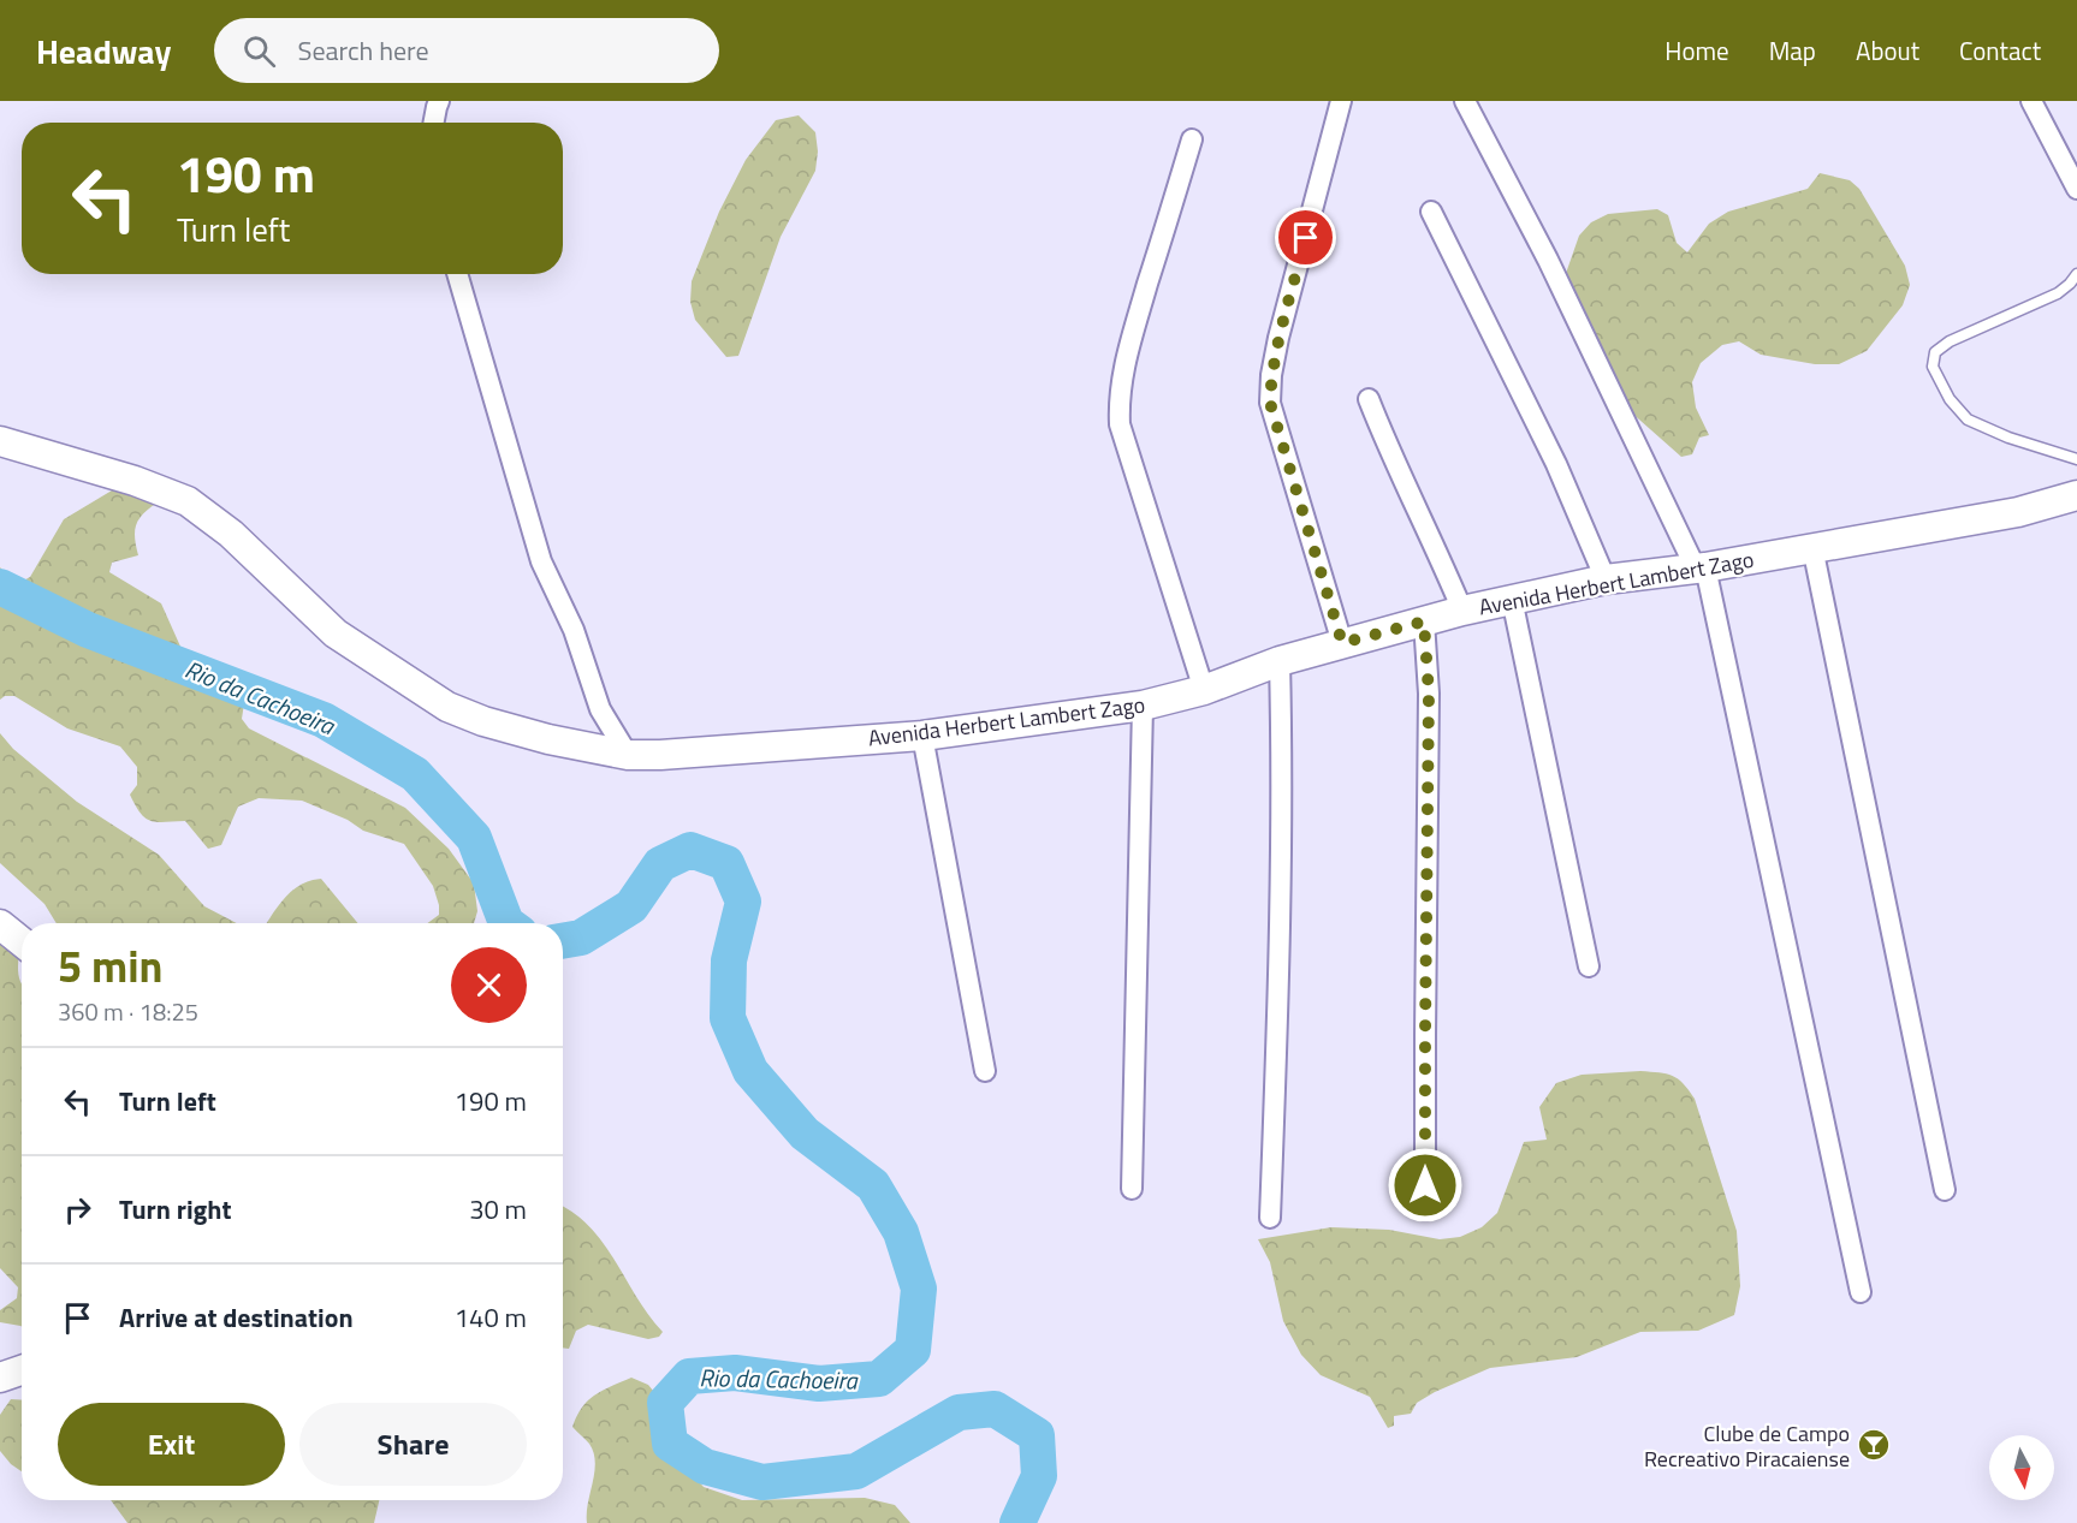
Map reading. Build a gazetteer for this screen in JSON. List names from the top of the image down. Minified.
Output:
{"streets":{"street":["Avenida Herbert Lambert Zago"]},"water":["Rio da Cachoeira"],"places":{"bar":["Clube de Campo Recreativo Piracaiense"]},"north":"bottom","page":{"header":"Headway","search":"Search here","nav":["Home","Map","About","Contact"],"turn":["190 m","Turn left"],"heading":["5 min","360 m · 18:25"],"list":[{"name":"Turn left","value":"190 m"},{"name":"Turn right","value":"30 m"},{"name":"Arrive at destination","value":"140 m"}],"buttons":["Exit","Share"]}}
